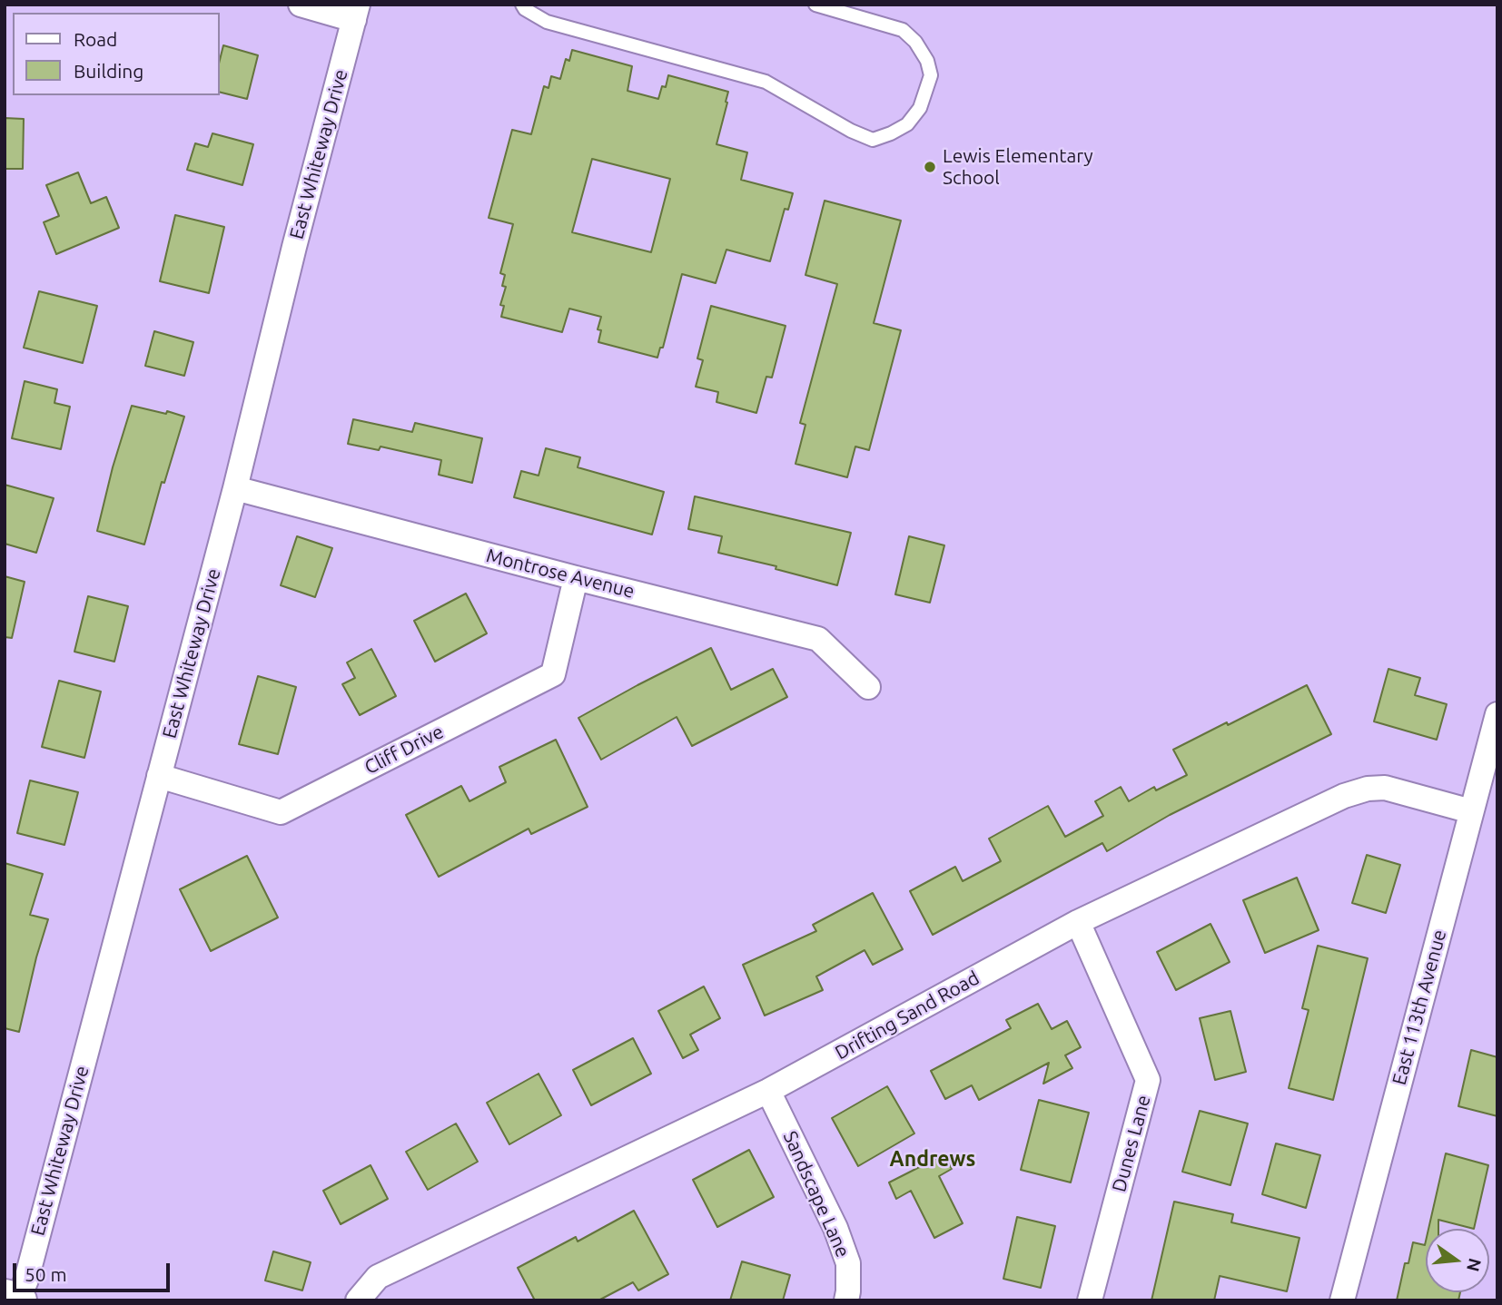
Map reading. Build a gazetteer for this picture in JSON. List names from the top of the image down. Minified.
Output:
{"streets":{"street":["East Whiteway Drive","Montrose Avenue","Cliff Drive","East 113th Avenue","Drifting Sand Road","Dunes Lane","Sandscape Lane"]},"crossings":[["East Whiteway Drive","Montrose Avenue"],["East Whiteway Drive","Cliff Drive"],["Montrose Avenue","Cliff Drive"],["East 113th Avenue","Drifting Sand Road"],["Drifting Sand Road","Dunes Lane"],["Drifting Sand Road","Sandscape Lane"]],"districts":["Andrews"],"places":["Lewis Elementary School"],"legend":["Road","Building"],"scale_bar":"50 m","north":"right"}
